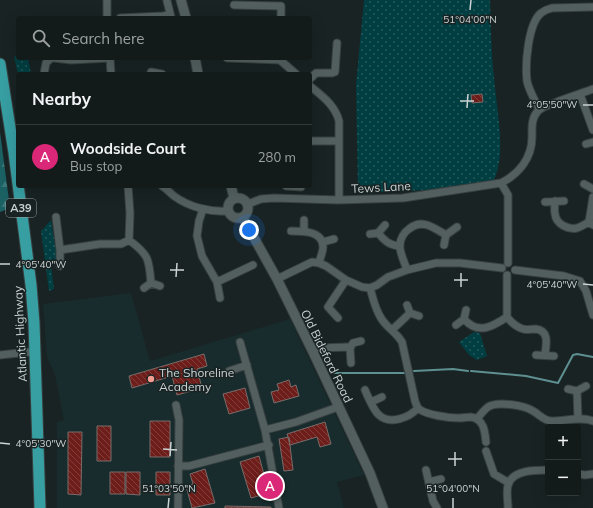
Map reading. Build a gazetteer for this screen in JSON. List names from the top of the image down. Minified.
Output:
{"streets":{"highway":["A39","Atlantic Highway"],"street":["Tews Lane","Old Bideford Road"]},"crossings":[["Tews Lane","Old Bideford Road"]],"places":["The Shoreline Academy"],"page":{"search":"Search here","heading":"Nearby","list":[{"mark":"A","name":"Woodside Court","note":"Bus stop","value":"280 m"}],"map_buttons":["+","−"],"pins":"A"},"coordinates":["51°04'00\"N","4°05'50\"W","4°05'40\"W","4°05'30\"W","51°03'50\"N"]}
